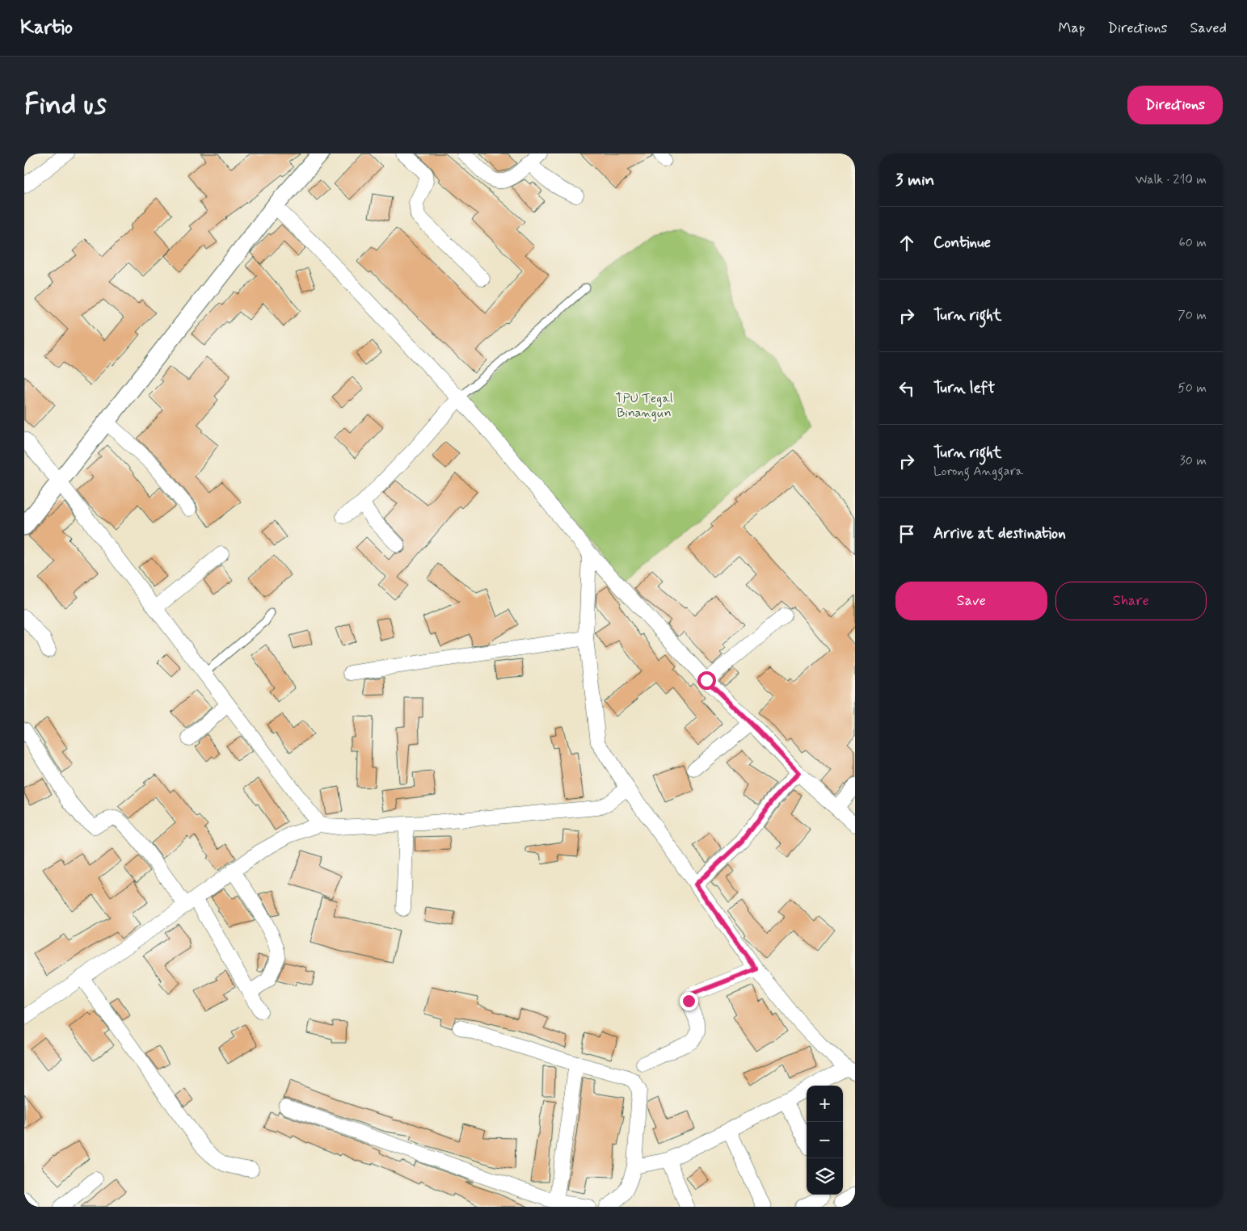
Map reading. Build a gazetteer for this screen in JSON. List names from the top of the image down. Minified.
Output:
{"parks":["TPU Tegal Binangun"],"page":{"header":"Kartio","nav":["Map","Directions","Saved"],"buttons":["Directions",["Save","Share"]],"title":"Find us","heading":["3 min","Walk · 210 m"],"list":[["Continue","60 m"],["Turn right","70 m"],["Turn left","50 m"],["Turn right","Lorong Anggara","30 m"],"Arrive at destination"],"map_buttons":["+","−"]}}
